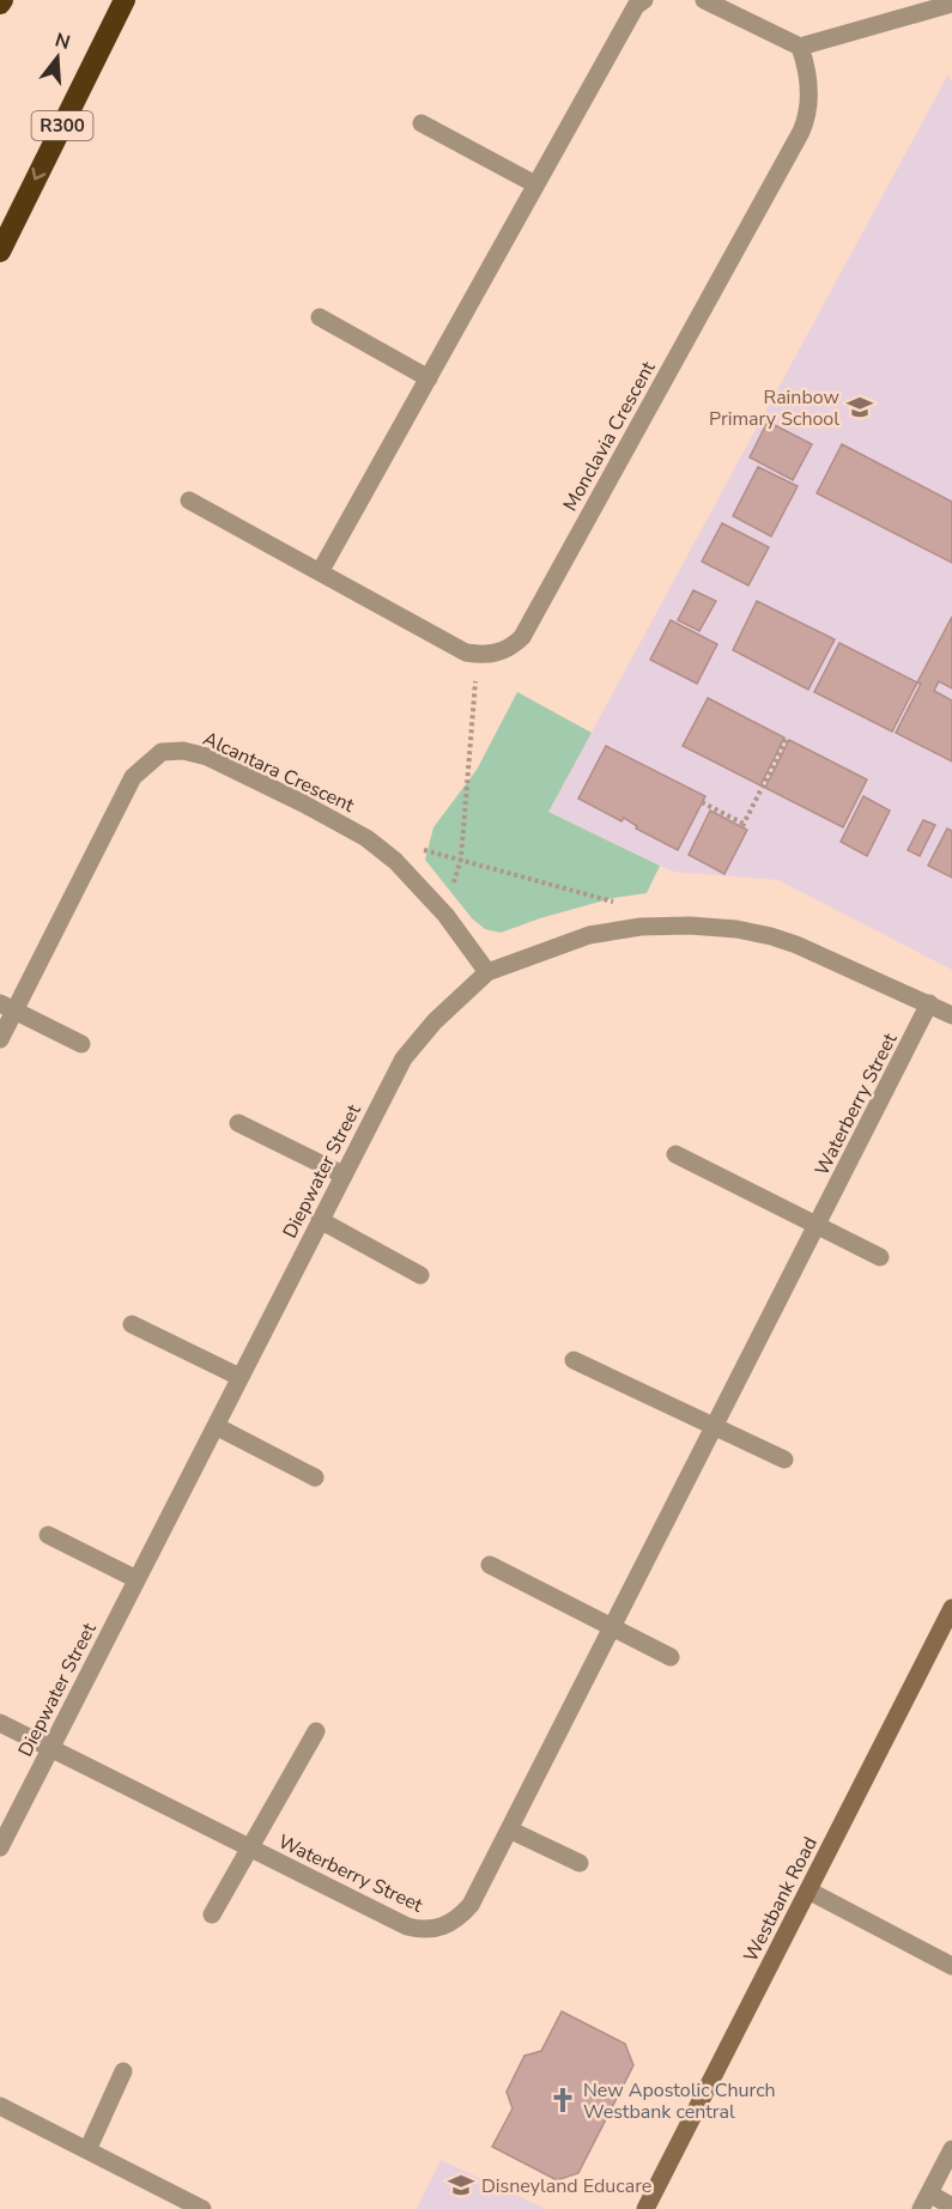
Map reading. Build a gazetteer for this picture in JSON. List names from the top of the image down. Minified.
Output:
{"streets":{"highway":["R300"],"street":["Monclavia Crescent","Alcantara Crescent","Waterberry Street","Diepwater Street","Westbank Road"]},"crossings":[["Alcantara Crescent","Diepwater Street"],["Waterberry Street","Diepwater Street"]],"places":{"school or university":["Rainbow Primary School","Disneyland Educare"],"church":["New Apostolic Church Westbank central"]},"north":"top"}
